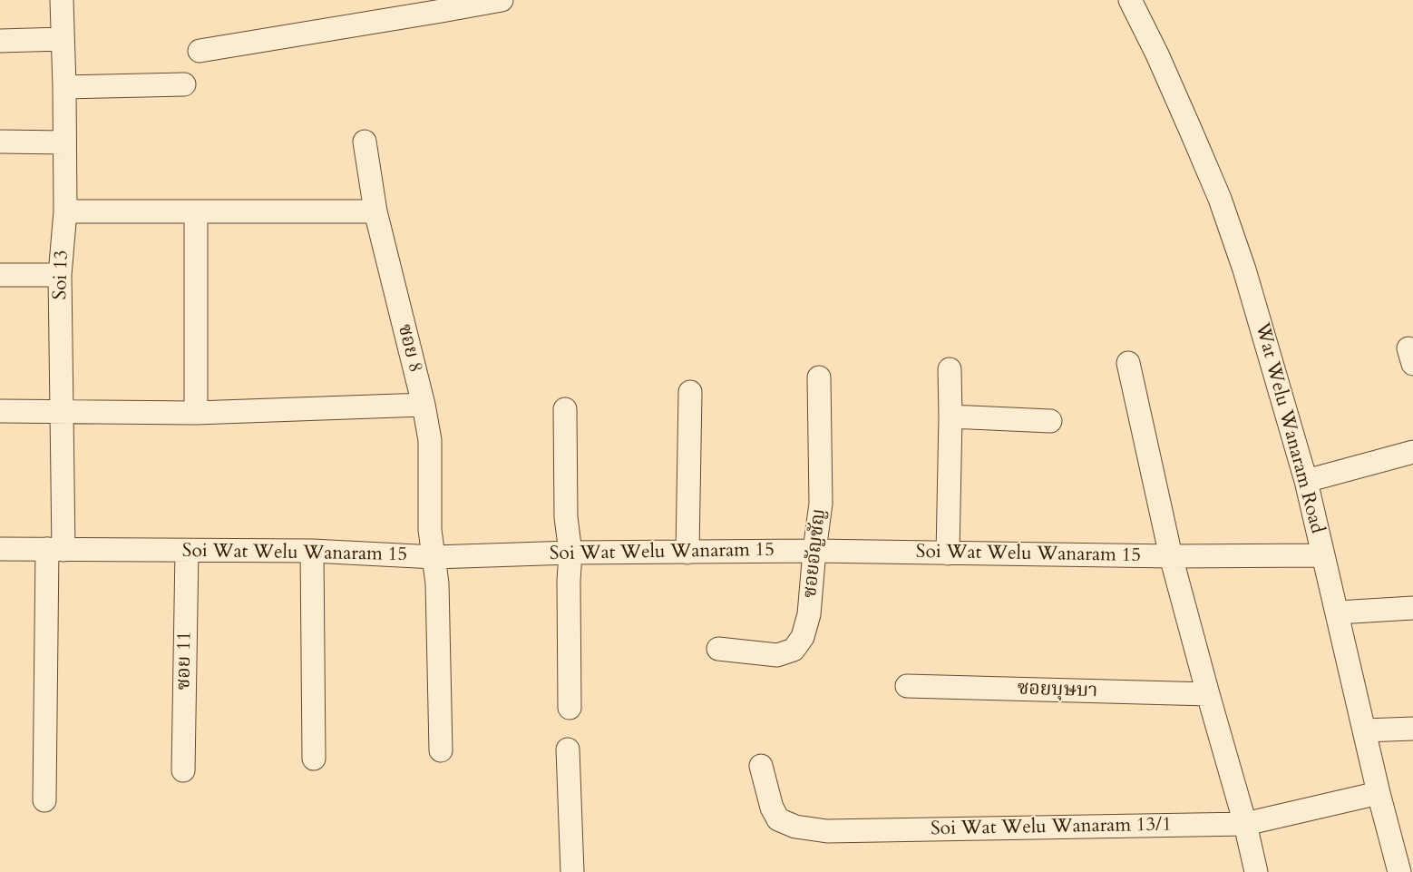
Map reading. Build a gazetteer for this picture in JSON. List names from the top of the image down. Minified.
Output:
{"streets":{"street":["Soi 13","ซอย 8","Wat Welu Wanaram Road","Soi Wat Welu Wanaram 15","ซอยอัญชัญ","ซอย 11","ซอยบุษบา","Soi Wat Welu Wanaram 13/1"]},"crossings":[["Soi 13","Soi Wat Welu Wanaram 15"],["ซอย 8","Soi Wat Welu Wanaram 15"],["Wat Welu Wanaram Road","Soi Wat Welu Wanaram 15"],["Wat Welu Wanaram Road","Soi Wat Welu Wanaram 13/1"],["Soi Wat Welu Wanaram 15","ซอยอัญชัญ"],["Soi Wat Welu Wanaram 15","ซอย 11"]]}
